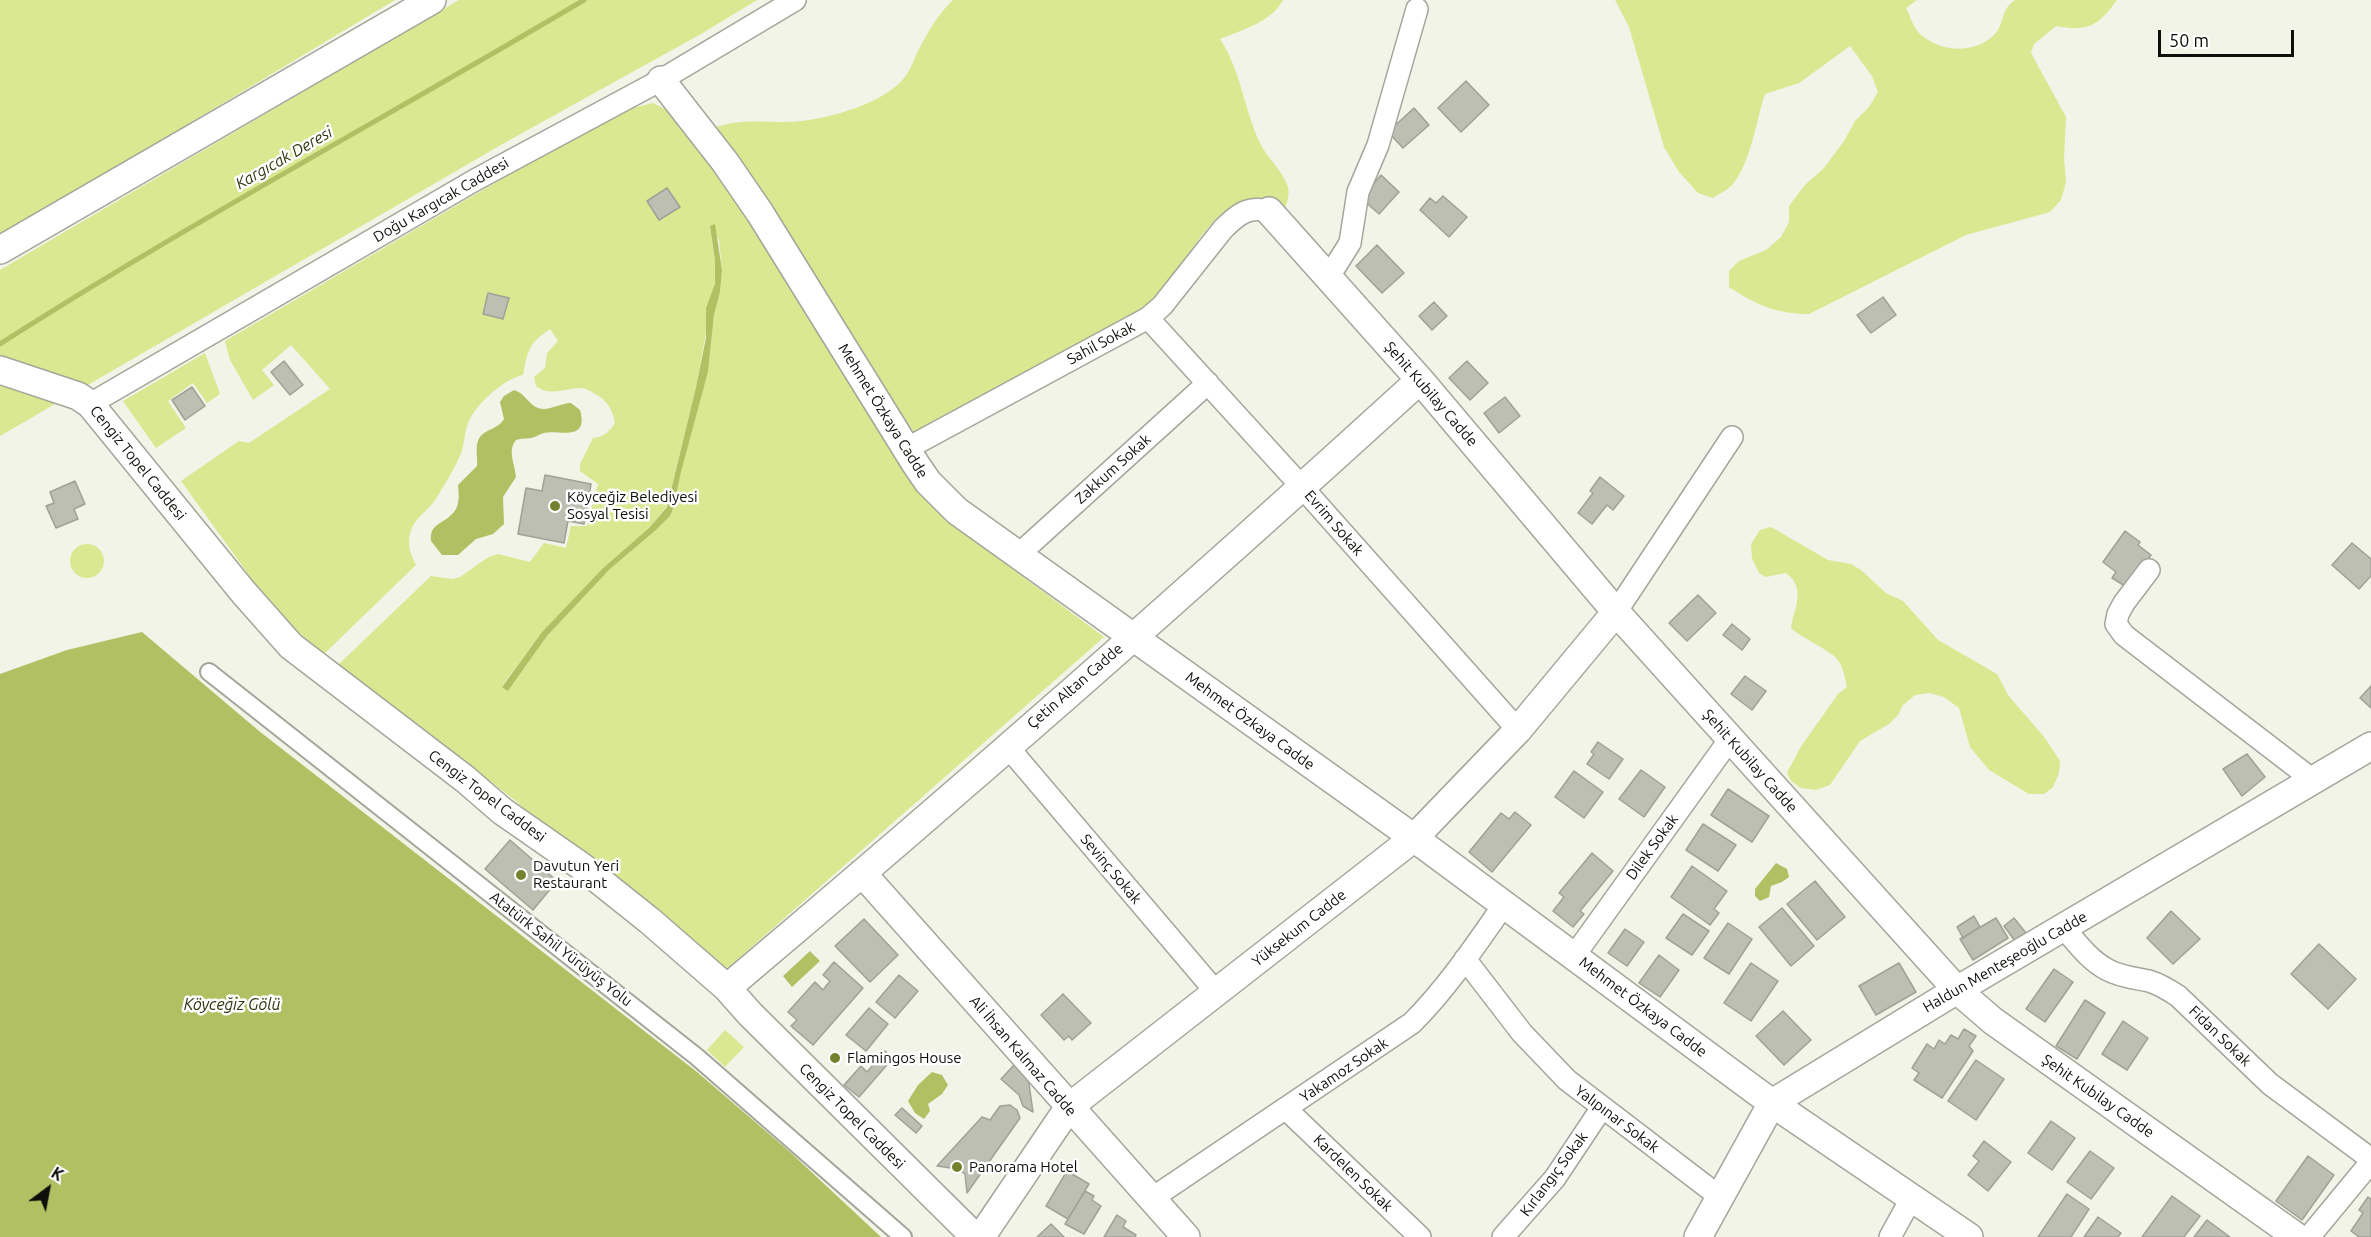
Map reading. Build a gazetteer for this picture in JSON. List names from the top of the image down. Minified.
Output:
{"streets":{"street":["Doğu Kargıcak Caddesi","Sahil Sokak","Şehit Kubilay Cadde","Mehmet Özkaya Cadde","Cengiz Topel Caddesi","Zakkum Sokak","Evrim Sokak","Çetin Altan Cadde","Dilek Sokak","Sevinç Sokak","Yüksekum Cadde","Atatürk Sahil Yürüyüş Yolu","Haldun Menteşeoğlu Cadde","Fidan Sokak","Ali İhsan Kalmaz Cadde","Yakamoz Sokak","Yalıpınar Sokak","Kardelen Sokak","Kırlangıç Sokak"]},"crossings":[["Doğu Kargıcak Caddesi","Mehmet Özkaya Cadde"],["Doğu Kargıcak Caddesi","Cengiz Topel Caddesi"],["Sahil Sokak","Şehit Kubilay Cadde"],["Sahil Sokak","Mehmet Özkaya Cadde"],["Sahil Sokak","Evrim Sokak"],["Şehit Kubilay Cadde","Çetin Altan Cadde"],["Şehit Kubilay Cadde","Dilek Sokak"],["Şehit Kubilay Cadde","Yüksekum Cadde"],["Şehit Kubilay Cadde","Haldun Menteşeoğlu Cadde"],["Mehmet Özkaya Cadde","Zakkum Sokak"],["Mehmet Özkaya Cadde","Çetin Altan Cadde"],["Mehmet Özkaya Cadde","Dilek Sokak"],["Mehmet Özkaya Cadde","Yüksekum Cadde"],["Mehmet Özkaya Cadde","Haldun Menteşeoğlu Cadde"],["Mehmet Özkaya Cadde","Yakamoz Sokak"],["Cengiz Topel Caddesi","Çetin Altan Cadde"],["Zakkum Sokak","Evrim Sokak"],["Evrim Sokak","Çetin Altan Cadde"],["Evrim Sokak","Yüksekum Cadde"],["Çetin Altan Cadde","Sevinç Sokak"],["Çetin Altan Cadde","Ali İhsan Kalmaz Cadde"],["Sevinç Sokak","Yüksekum Cadde"],["Yüksekum Cadde","Ali İhsan Kalmaz Cadde"],["Haldun Menteşeoğlu Cadde","Fidan Sokak"],["Haldun Menteşeoğlu Cadde","Yalıpınar Sokak"],["Ali İhsan Kalmaz Cadde","Yakamoz Sokak"],["Yakamoz Sokak","Yalıpınar Sokak"],["Yakamoz Sokak","Kardelen Sokak"],["Yalıpınar Sokak","Kırlangıç Sokak"]],"water":["Kargıcak Deresi","Köyceğiz Gölü"],"places":["Köyceğiz Belediyesi Sosyal Tesisi","Davutun Yeri Restaurant","Flamingos House","Panorama Hotel"],"scale_bar":"50 m","north":"top right"}
